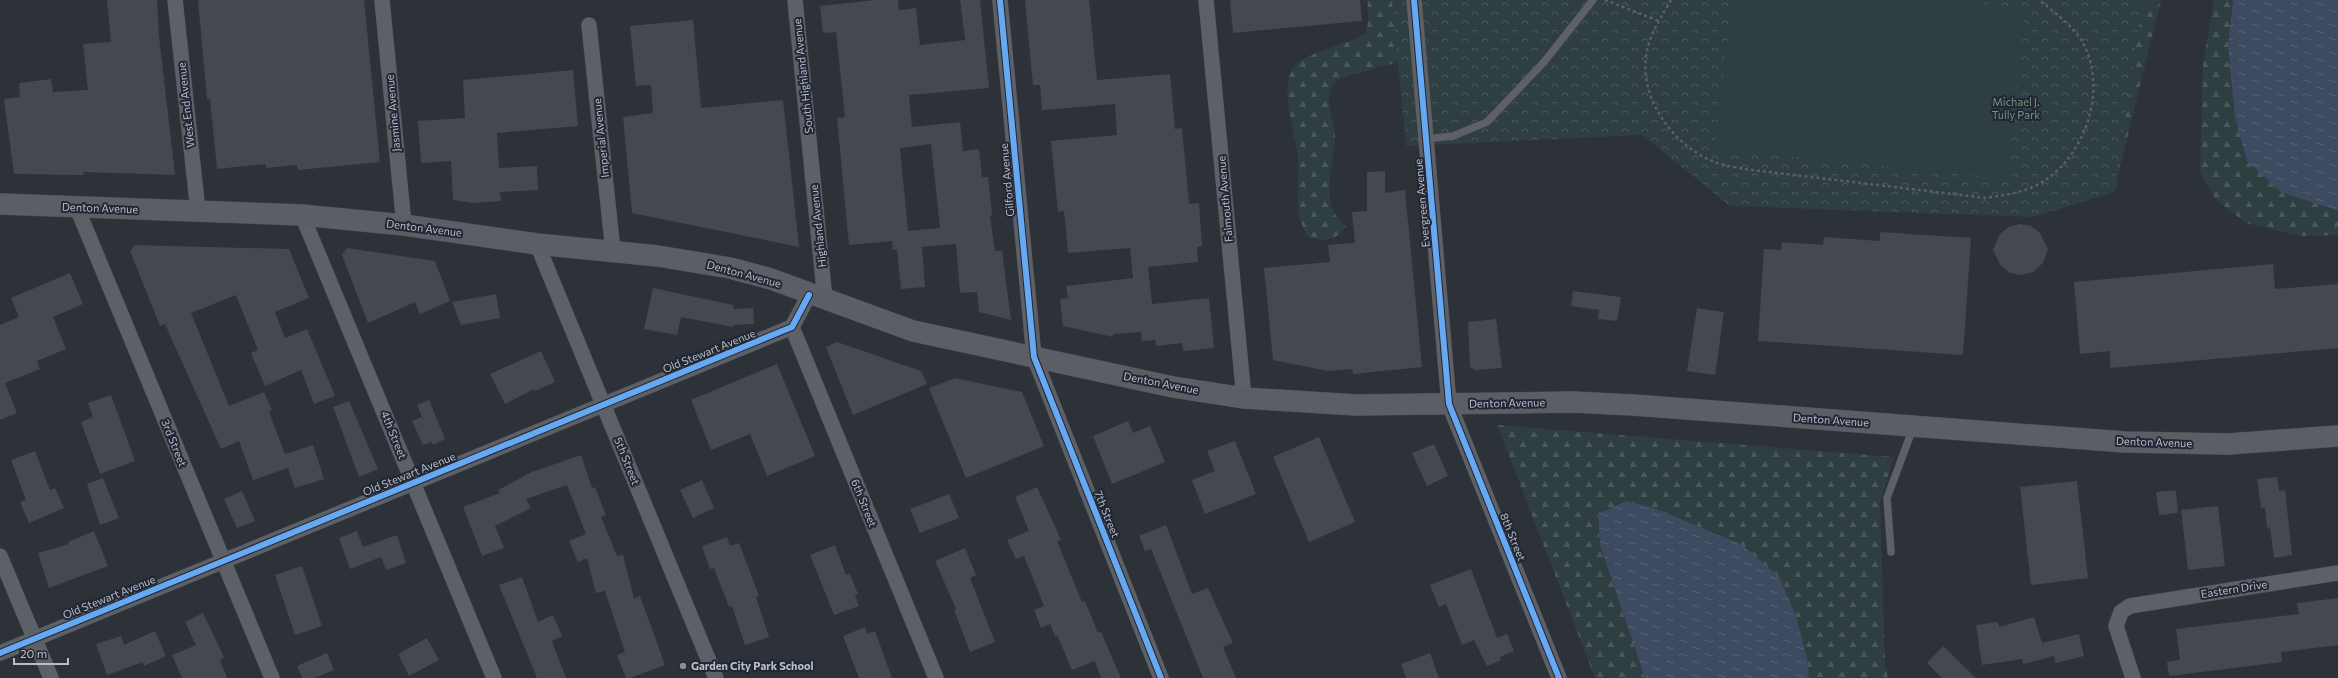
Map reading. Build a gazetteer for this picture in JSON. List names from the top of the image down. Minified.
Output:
{"streets":{"main road":["Denton Avenue"],"street":["South Highland Avenue","West End Avenue","Jasmine Avenue","Imperial Avenue","Gilford Avenue","Falmouth Avenue","Evergreen Avenue","Highland Avenue","Old Stewart Avenue","4th Street","3rd Street","5th Street","6th Street","7th Street","8th Street","Eastern Drive"]},"crossings":[["South Highland Avenue","Highland Avenue"],["West End Avenue","Denton Avenue"],["Jasmine Avenue","Denton Avenue"],["Imperial Avenue","Denton Avenue"],["Gilford Avenue","Denton Avenue"],["Gilford Avenue","7th Street"],["Falmouth Avenue","Denton Avenue"],["Evergreen Avenue","Denton Avenue"],["Evergreen Avenue","8th Street"],["Denton Avenue","Highland Avenue"],["Denton Avenue","4th Street"],["Denton Avenue","3rd Street"],["Denton Avenue","5th Street"],["Denton Avenue","7th Street"],["Denton Avenue","8th Street"],["Old Stewart Avenue","4th Street"],["Old Stewart Avenue","3rd Street"],["Old Stewart Avenue","5th Street"],["Old Stewart Avenue","6th Street"]],"parks":["Michael J. Tully Park"],"places":["Garden City Park School"],"scale_bar":"20 m"}
